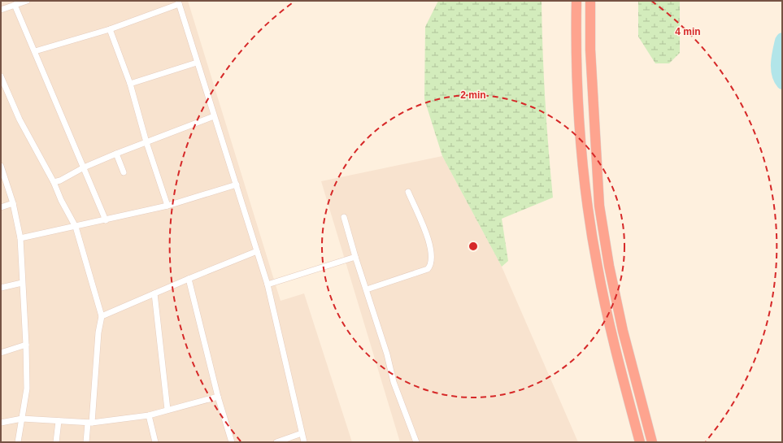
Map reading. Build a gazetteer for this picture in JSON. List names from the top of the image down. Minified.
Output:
{"rings":["4 min","2 min"]}
